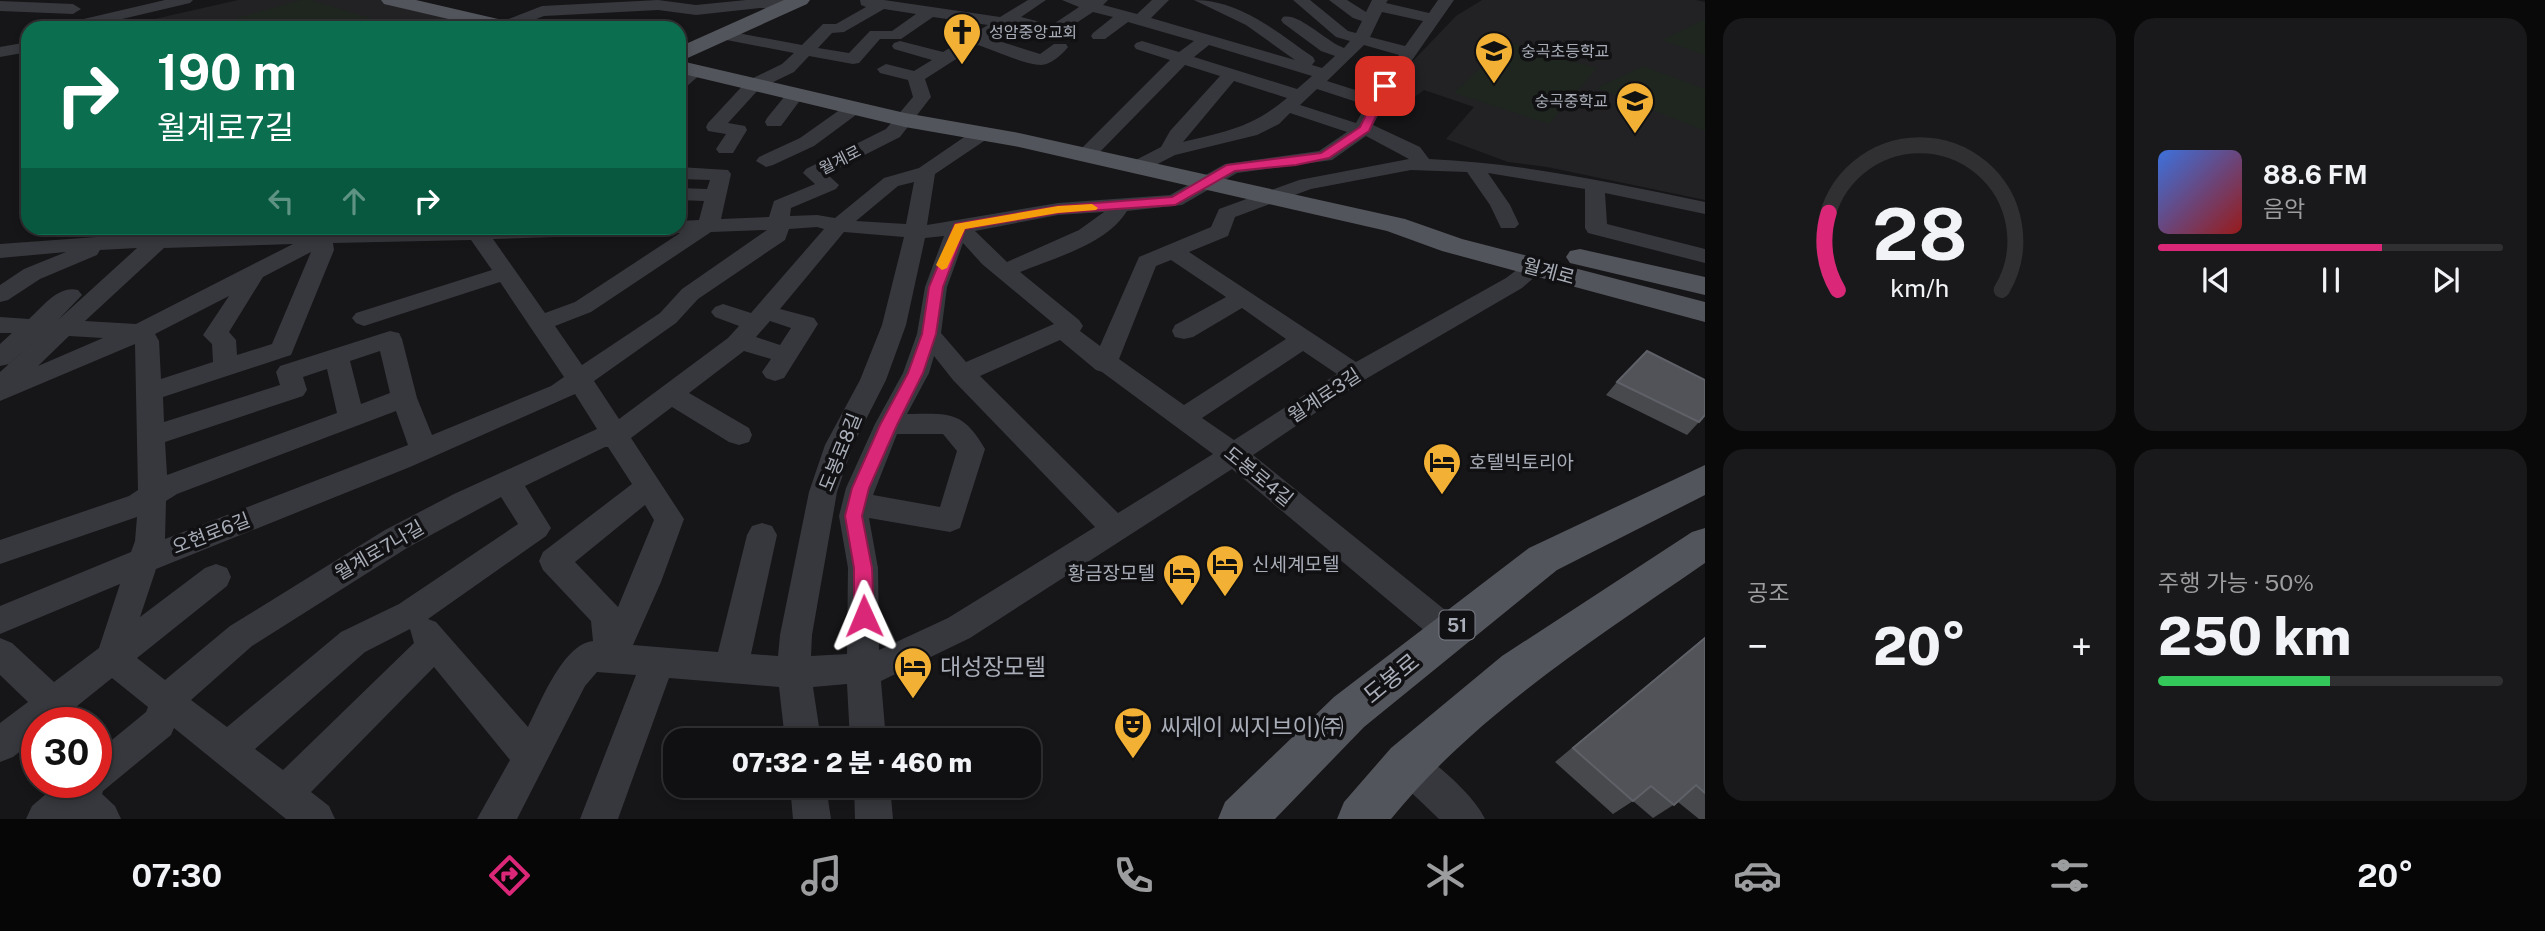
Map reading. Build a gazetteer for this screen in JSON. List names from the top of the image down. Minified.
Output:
{"streets":{"main road":["월계로","51","도봉로"],"street":["월계로3길","도봉로8길","도봉로4길","오현로6길","월계로7나길"]},"crossings":[["월계로","월계로3길"],["월계로","오현로6길"],["월계로3길","도봉로8길"],["월계로3길","도봉로4길"],["도봉로4길","도봉로"]],"places":{"church":["성암중앙교회"],"school or university":["숭곡초등학교","숭곡중학교"],"hotel":["호텔빅토리아","신세계모텔","황금장모텔","대성장모텔"],"theatre":["씨제이 씨지브이)㈜"]},"page":{"turn":["190 m","월계로7길"],"song":["88.6 FM","음악"],"tile":["공조",["주행 가능 · 50%","250 km"]],"heat":["−","20°","+"],"limit":"30","trip":"07:32 · 2 분 · 460 m","tabs":["07:30","20°"],"gauge":["28","km/h"]}}
